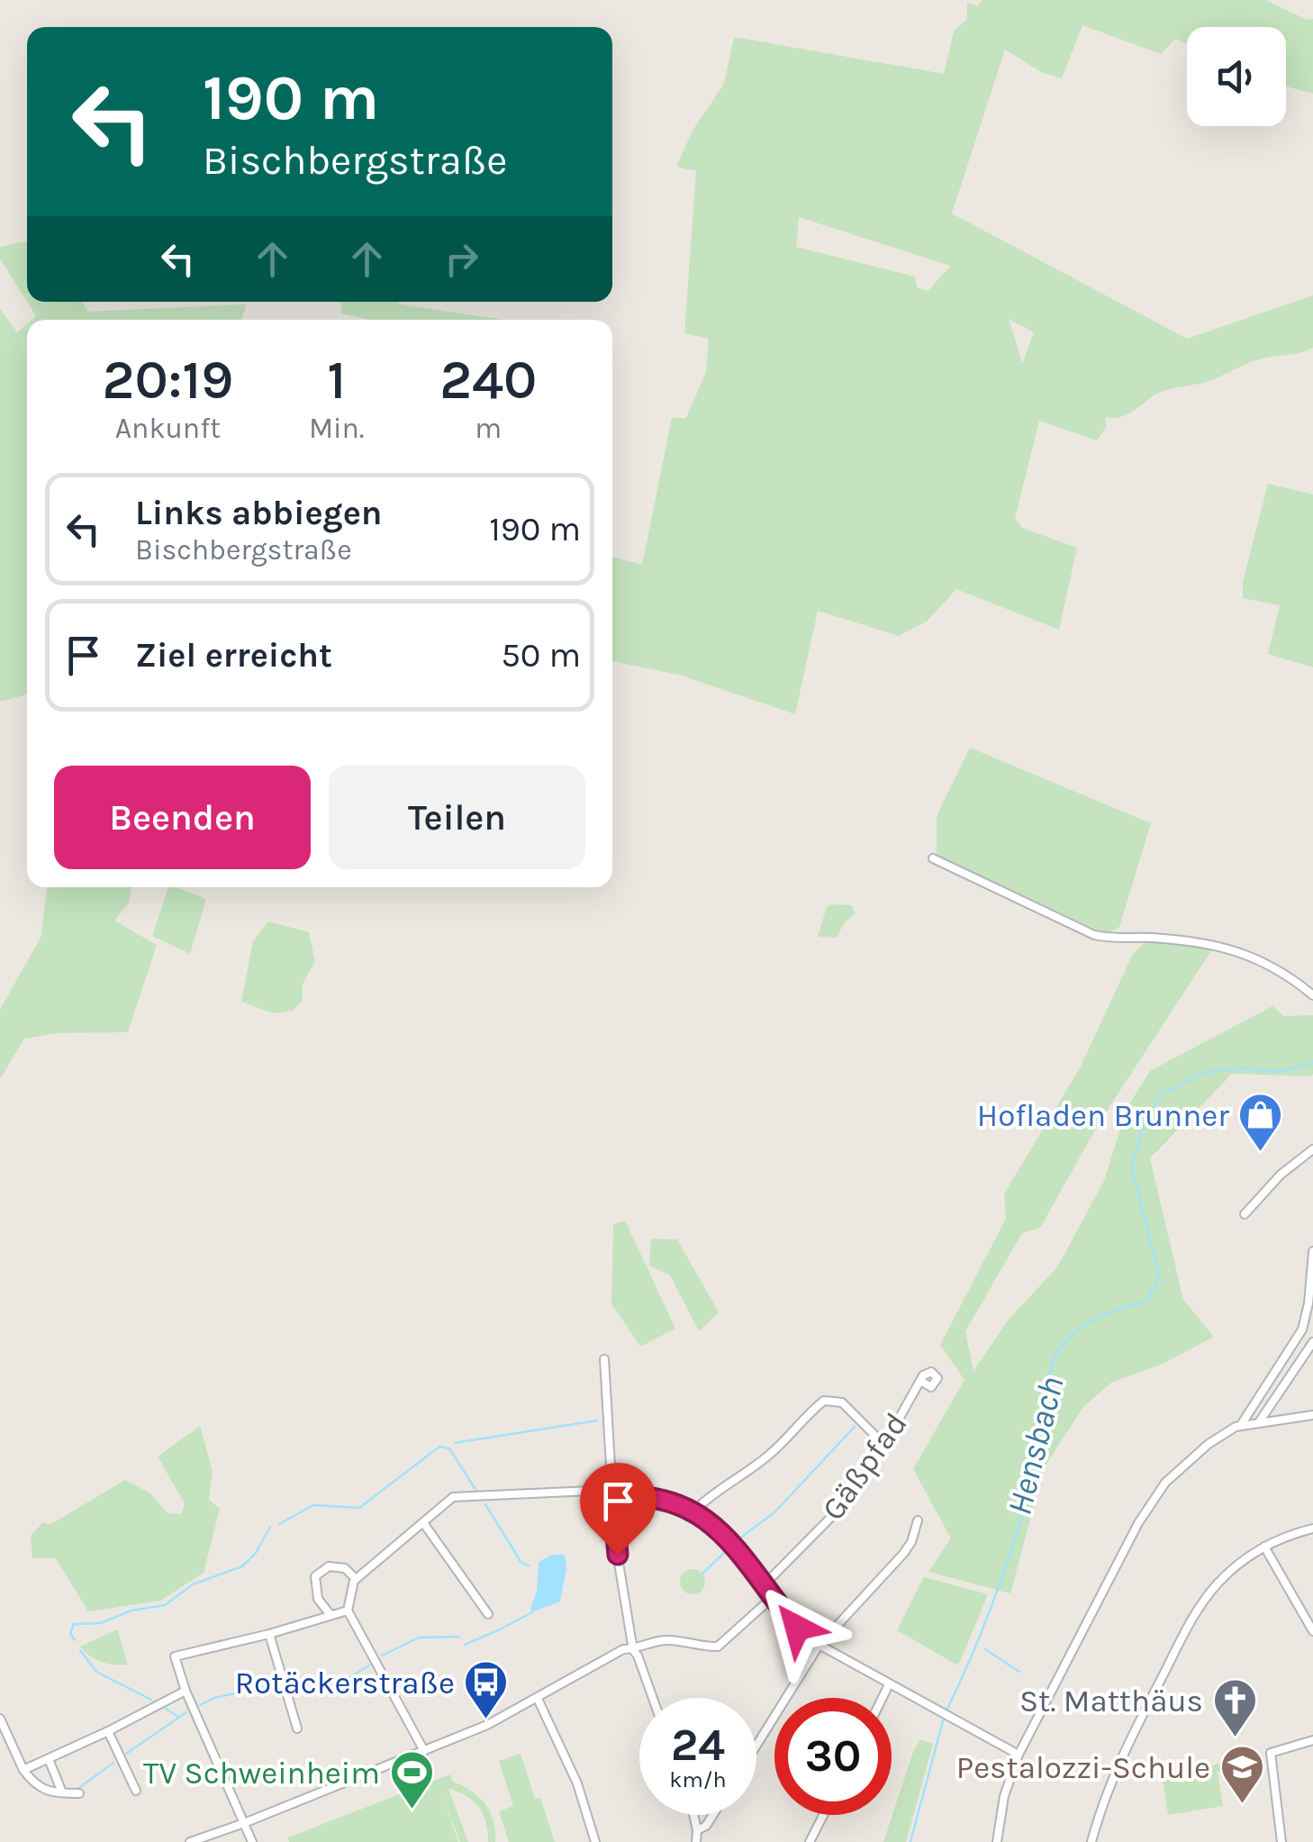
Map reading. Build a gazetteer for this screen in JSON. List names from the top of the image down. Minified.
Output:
{"streets":{"street":["Gäßpfad"]},"water":["Hensbach"],"places":{"shop":["Hofladen Brunner"],"bus stop":["Rotäckerstraße"],"church":["St. Matthäus"],"school or university":["Pestalozzi-Schule"],"sports":["TV Schweinheim"]},"page":{"turn":["190 m","Bischbergstraße"],"eta":["20:19","Ankunft","1","Min.","240","m"],"list":[{"name":"Links abbiegen","note":"Bischbergstraße","value":"190 m"},{"name":"Ziel erreicht","value":"50 m"}],"buttons":["Beenden","Teilen"],"speed":"24 km/h","limit":"30"}}
